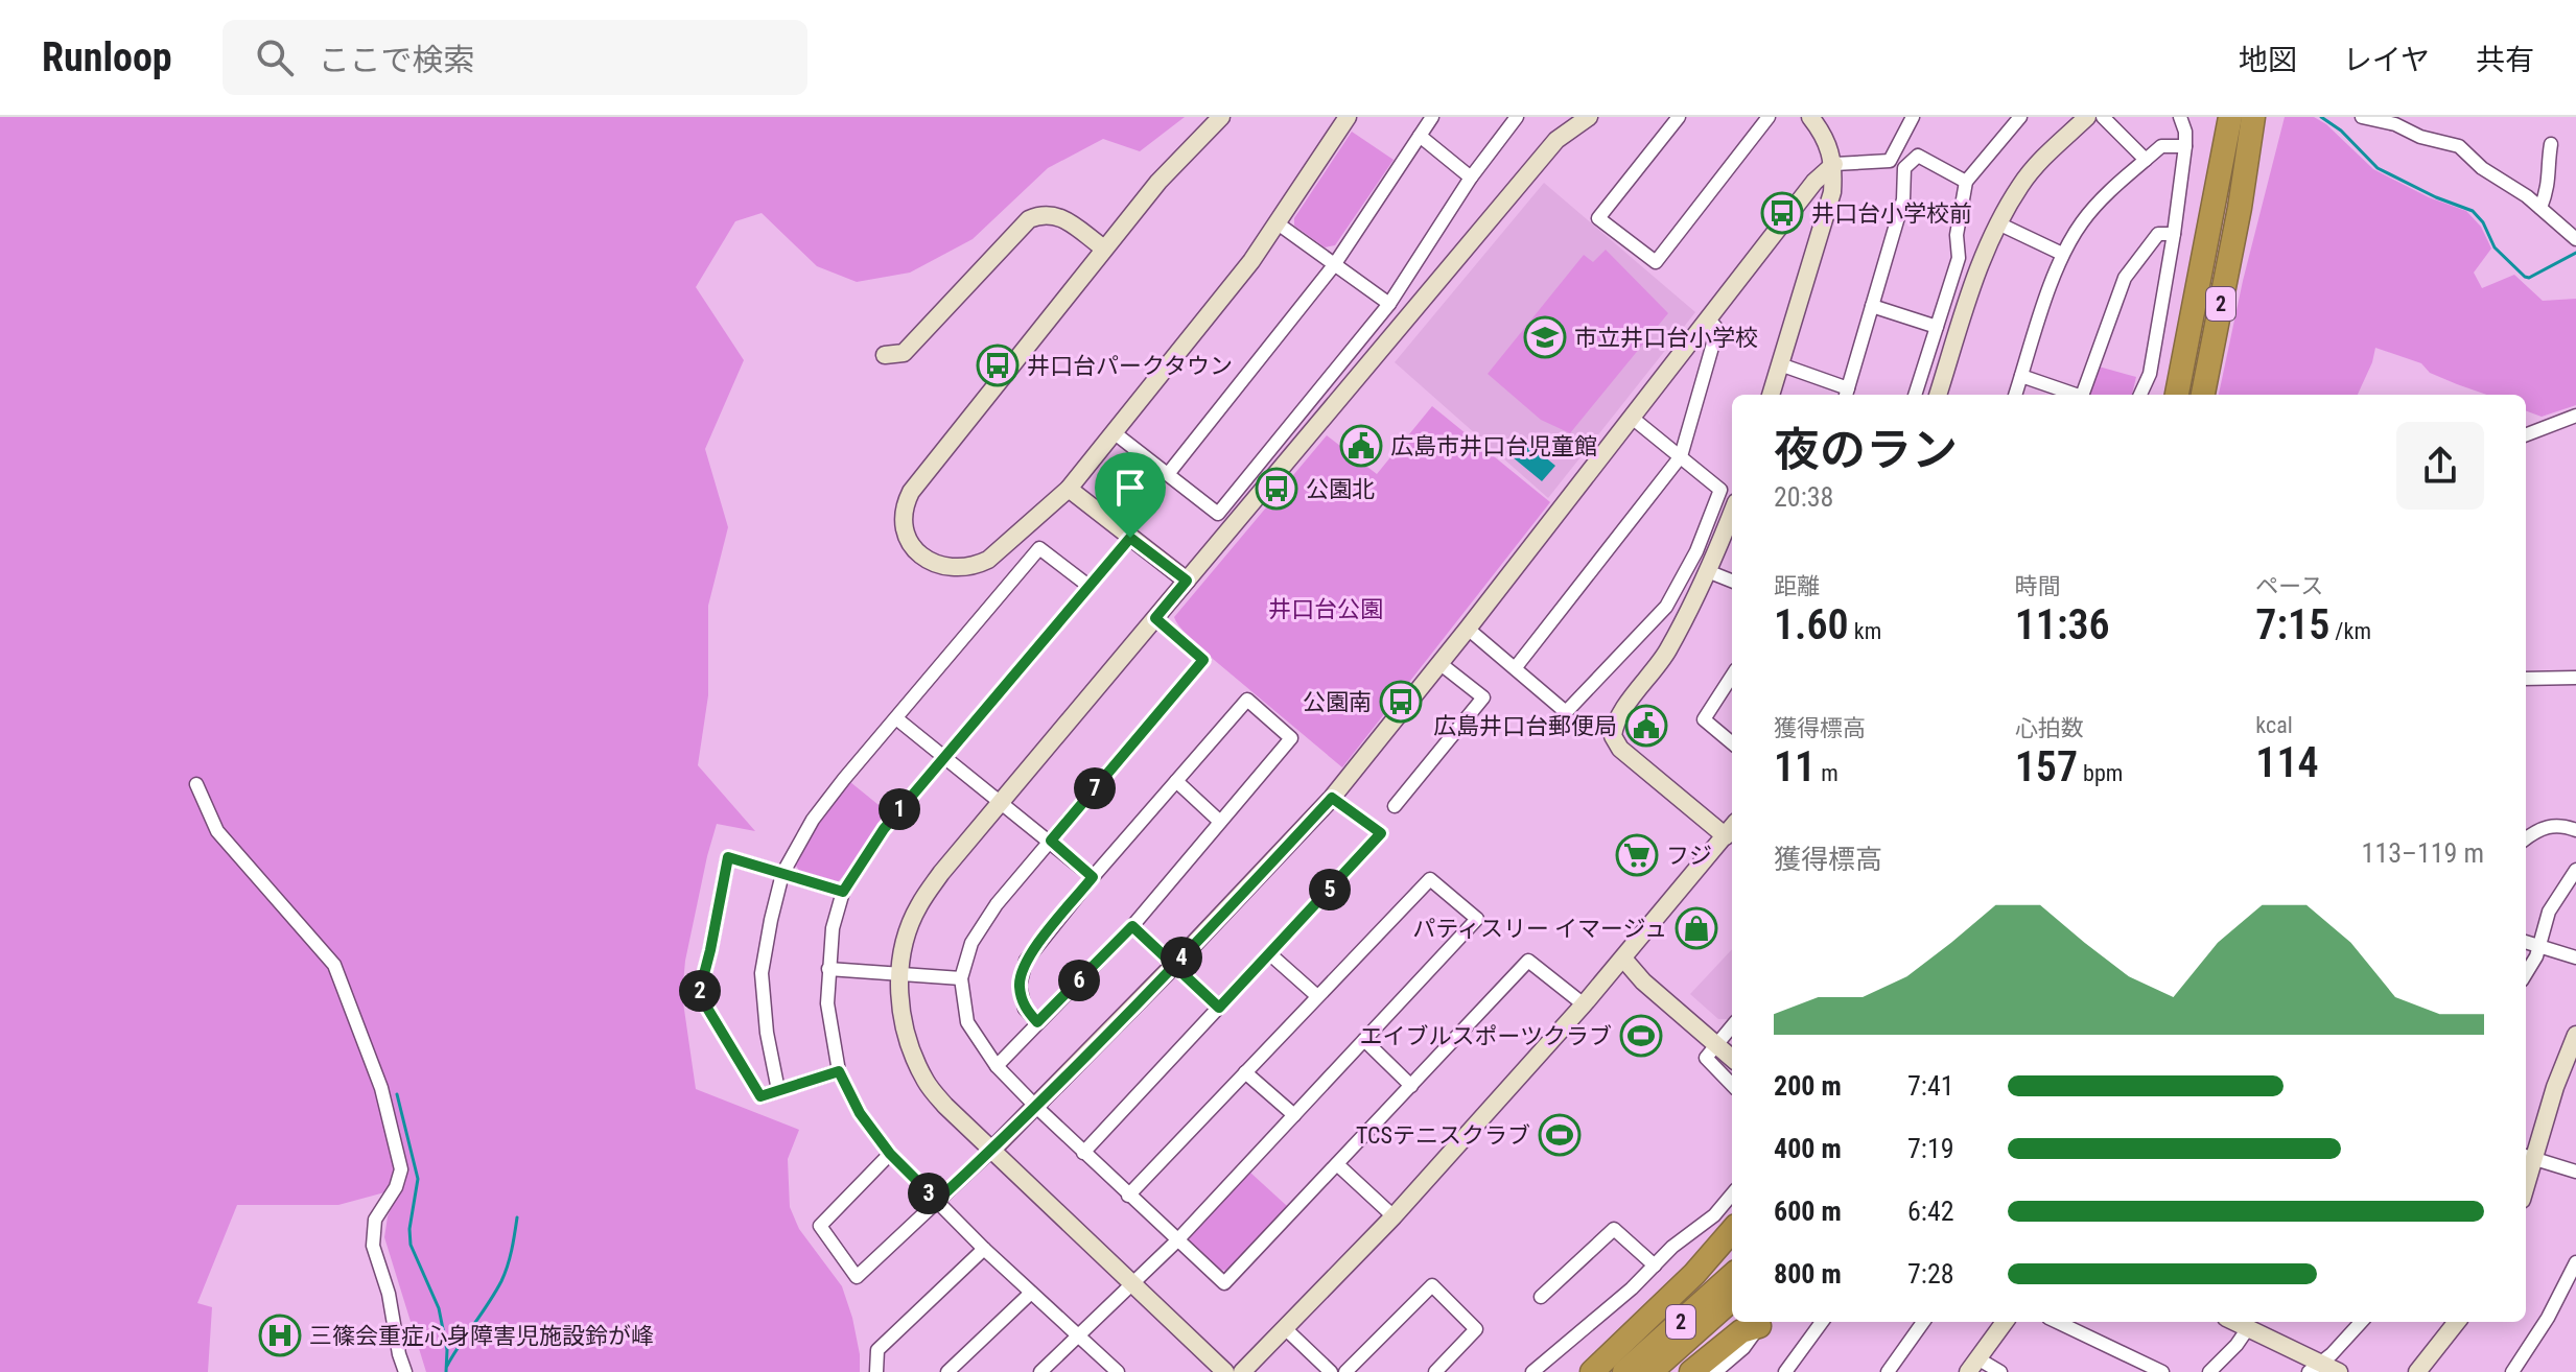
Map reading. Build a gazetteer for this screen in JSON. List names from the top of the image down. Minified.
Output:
{"streets":{"highway":["2"]},"parks":["井口台公園"],"places":{"bus stop":["井口台小学校前","井口台パークタウン","公園北","公園南"],"school or university":["市立井口台小学校"],"public building":["広島市井口台児童館","広島井口台郵便局"],"supermarket":["フジ"],"shop":["パティスリー イマージュ"],"sports":["エイブルスポーツクラブ","TCSテニスクラブ"],"hospital":["三篠会重症心身障害児施設鈴が峰"]},"page":{"header":"Runloop","search":"ここで検索","nav":["地図","レイヤ","共有"],"heading":["夜のラン","20:38"],"stats":[["距離","1.60 km"],["時間","11:36"],["ペース","7:15 /km"],["獲得標高","11 m"],["心拍数","157 bpm"],["kcal","114"]],"pins":["7","1","5","4","6","2","3"],"chart":["獲得標高","113–119 m"],"list":[{"name":"200 m","note":"7:41"},{"name":"400 m","note":"7:19"},{"name":"600 m","note":"6:42"},{"name":"800 m","note":"7:28"}]}}
